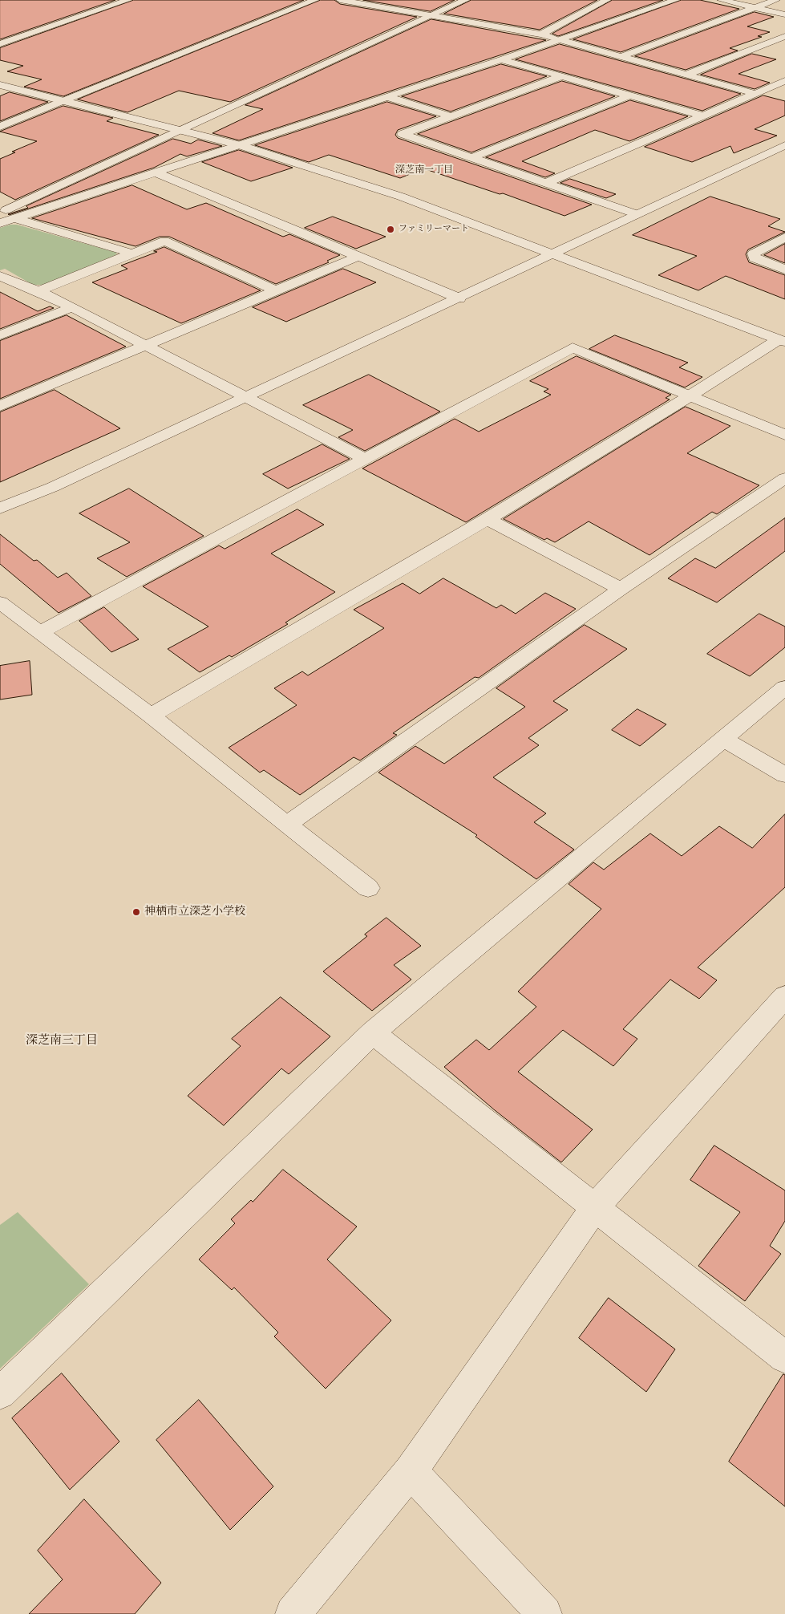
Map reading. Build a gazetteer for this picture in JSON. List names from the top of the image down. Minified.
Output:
{"districts":["深芝南一丁目","深芝南三丁目"],"places":["ファミリーマート","神栖市立深芝小学校"]}
